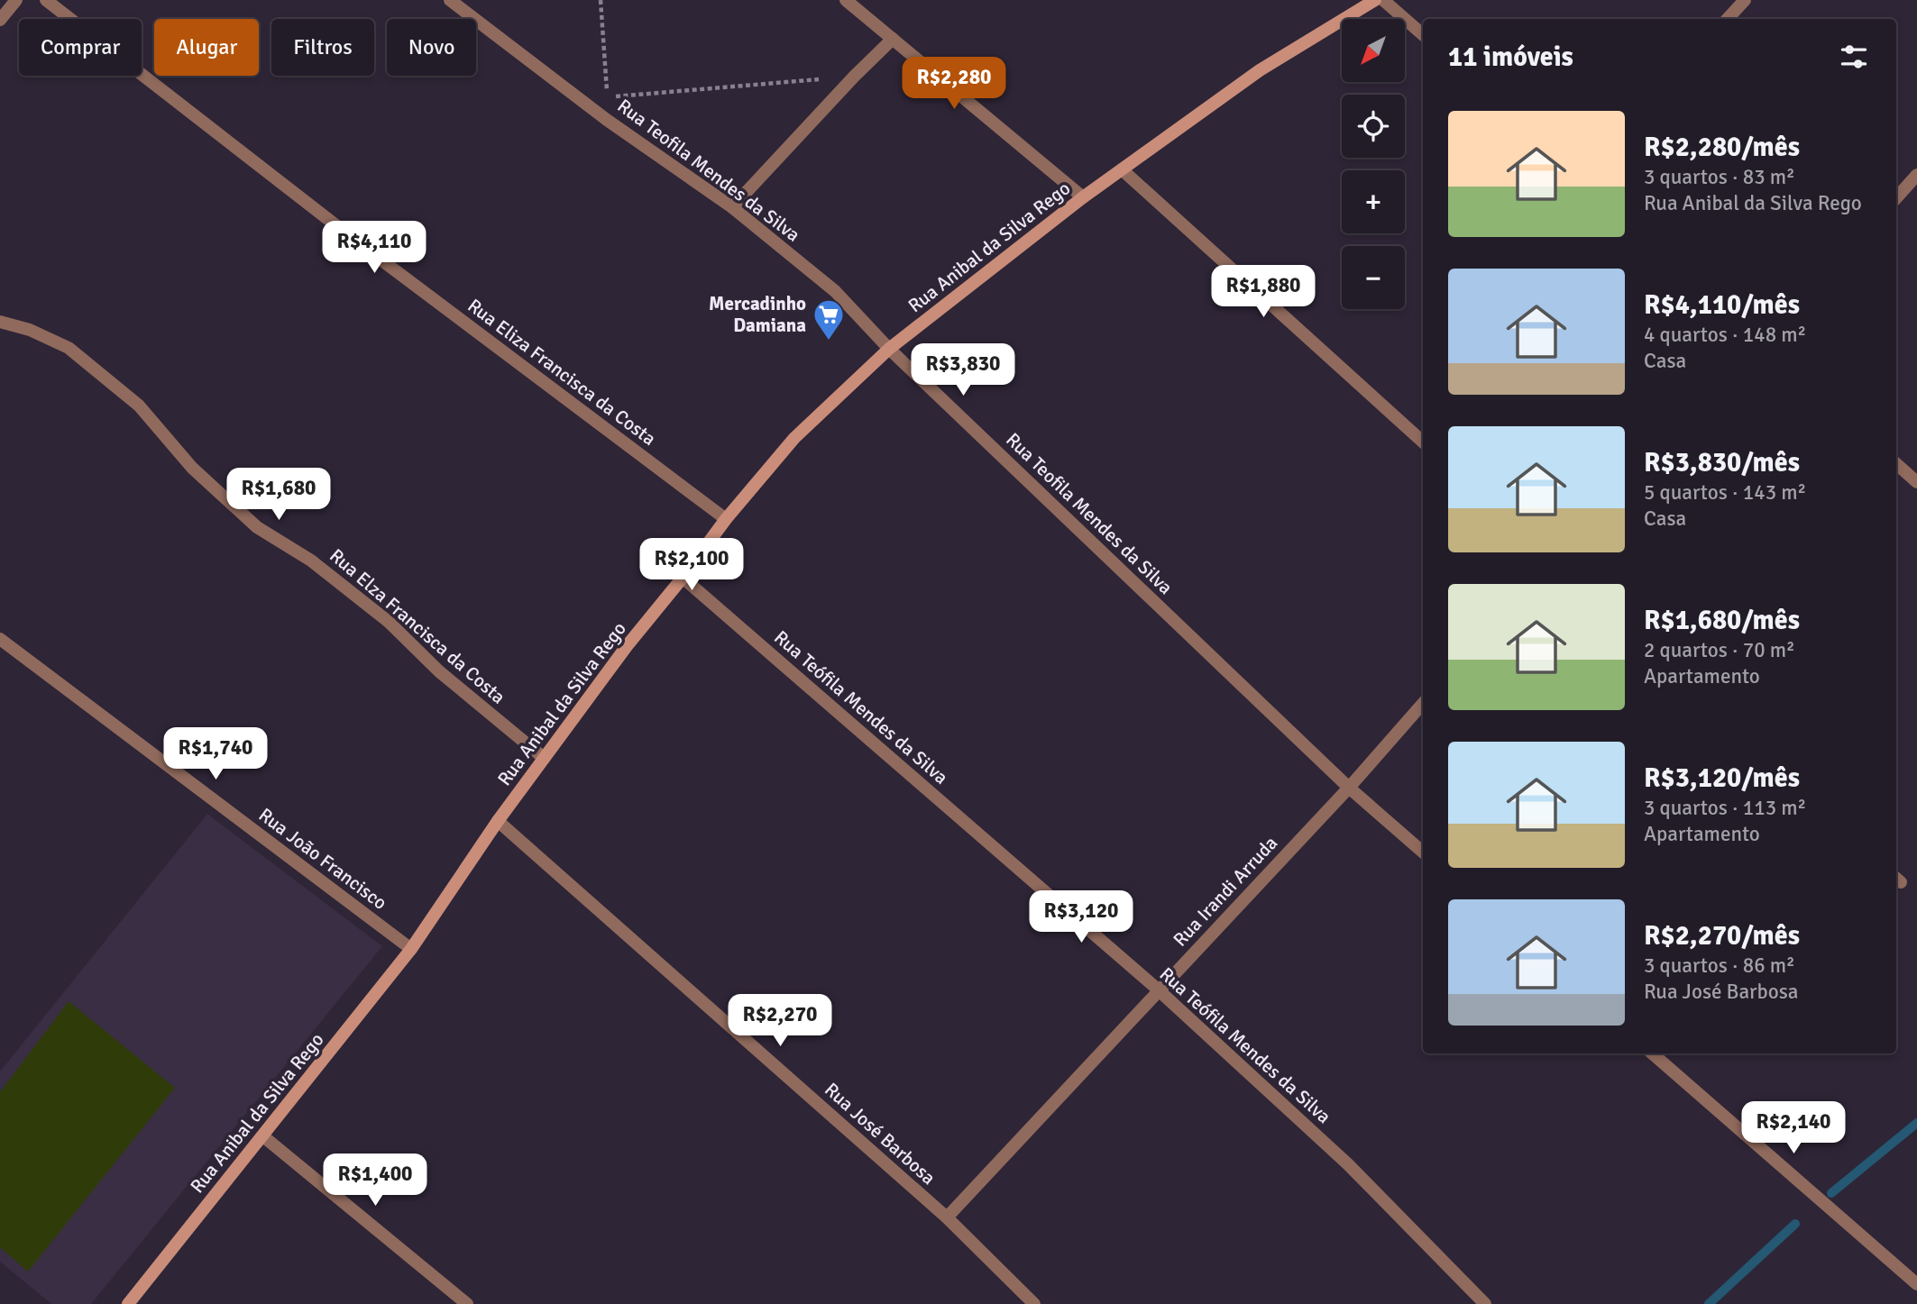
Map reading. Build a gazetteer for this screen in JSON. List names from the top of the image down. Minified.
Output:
{"streets":{"main road":["Rua Anibal da Silva Rego"],"street":["Rua Teofila Mendes da Silva","Rua Eliza Francisca da Costa","Rua Elza Francisca da Costa","Rua Teófila Mendes da Silva","Rua João Francisco","Rua Irandi Arruda","Rua José Barbosa"]},"crossings":[["Rua Teofila Mendes da Silva","Rua Anibal da Silva Rego"],["Rua Teofila Mendes da Silva","Rua Irandi Arruda"],["Rua Anibal da Silva Rego","Rua Eliza Francisca da Costa"],["Rua Anibal da Silva Rego","Rua Elza Francisca da Costa"],["Rua Anibal da Silva Rego","Rua Teófila Mendes da Silva"],["Rua Anibal da Silva Rego","Rua João Francisco"],["Rua Anibal da Silva Rego","Rua José Barbosa"],["Rua Teófila Mendes da Silva","Rua Irandi Arruda"],["Rua Irandi Arruda","Rua José Barbosa"]],"places":{"supermarket":["Mercadinho Damiana"]},"north":"bottom left","page":{"map_buttons":["+","−"],"chip":["Comprar","Alugar","Filtros","Novo"],"heading":"11 imóveis","price":["R$2,280","R$4,110","R$1,880","R$3,830","R$1,680","R$2,100","R$1,740","R$3,120","R$2,270","R$2,140","R$1,400"],"list":[{"name":"R$2,280/mês","note":"3 quartos · 83 m² · Rua Anibal da Silva Rego"},{"name":"R$4,110/mês","note":"4 quartos · 148 m² · Casa"},{"name":"R$3,830/mês","note":"5 quartos · 143 m² · Casa"},{"name":"R$1,680/mês","note":"2 quartos · 70 m² · Apartamento"},{"name":"R$3,120/mês","note":"3 quartos · 113 m² · Apartamento"},{"name":"R$2,270/mês","note":"3 quartos · 86 m² · Rua José Barbosa"}]}}
